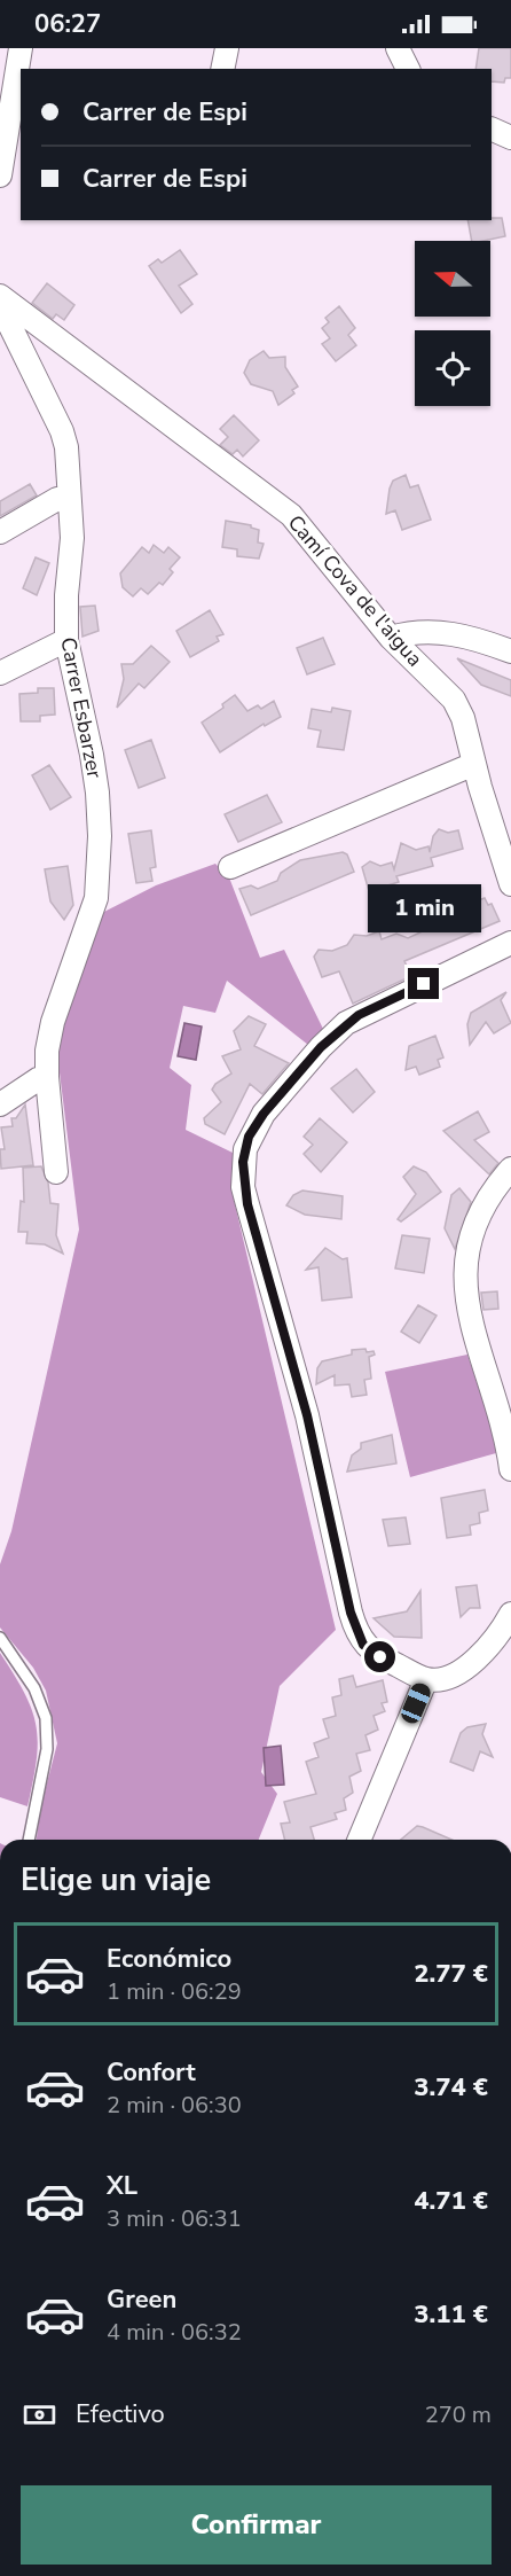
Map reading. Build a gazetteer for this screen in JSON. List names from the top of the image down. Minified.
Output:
{"streets":{"street":["Camí Cova de l'aigua","Carrer Esbarzer"]},"north":"left","page":{"status":"06:27","banner":["Carrer de Espi","Carrer de Espi"],"bubble":"1 min","heading":"Elige un viaje","list":[{"name":"Económico","note":"1 min · 06:29","value":"2.77 €"},{"name":"Confort","note":"2 min · 06:30","value":"3.74 €"},{"name":"XL","note":"3 min · 06:31","value":"4.71 €"},{"name":"Green","note":"4 min · 06:32","value":"3.11 €"}],"pay":["Efectivo","270 m"],"buttons":"Confirmar"}}
